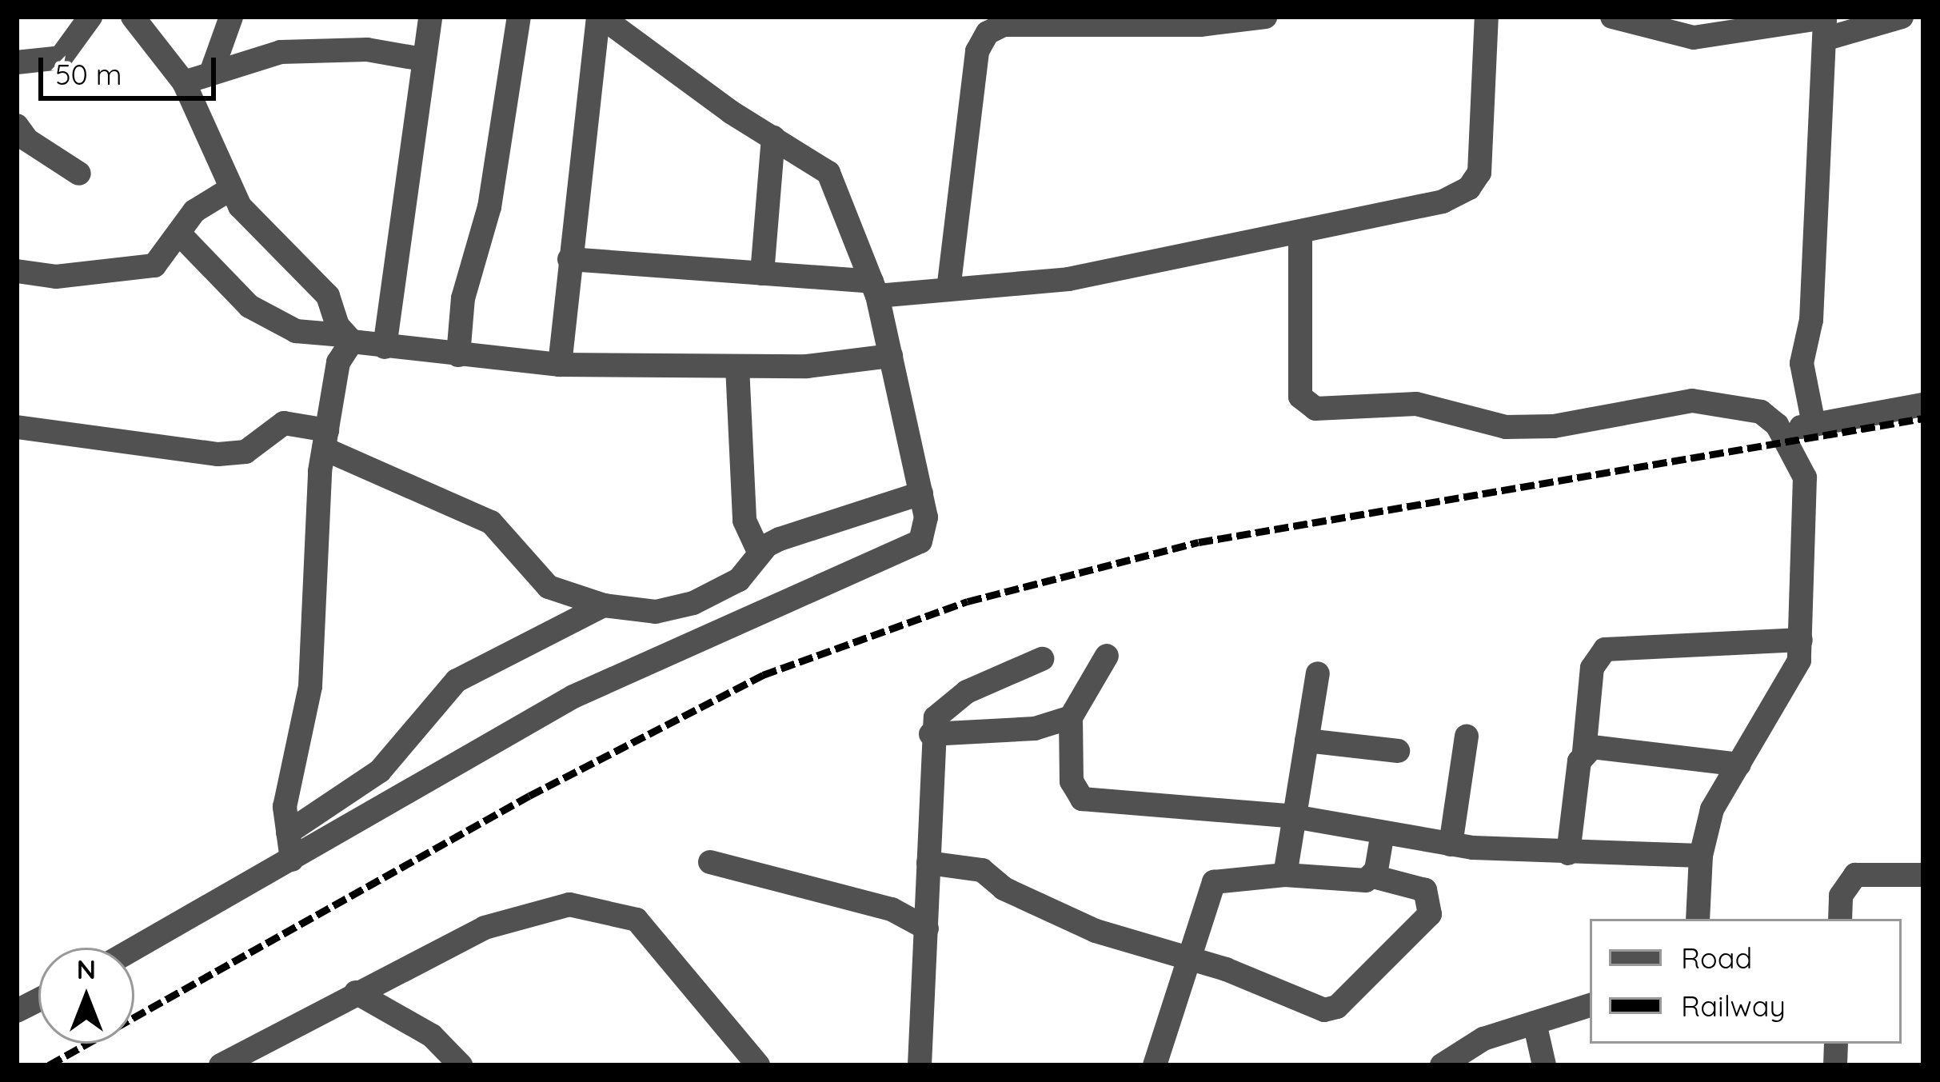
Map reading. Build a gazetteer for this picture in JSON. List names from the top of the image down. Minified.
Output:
{"legend":["Road","Railway"],"scale_bar":"50 m","north":"top"}
